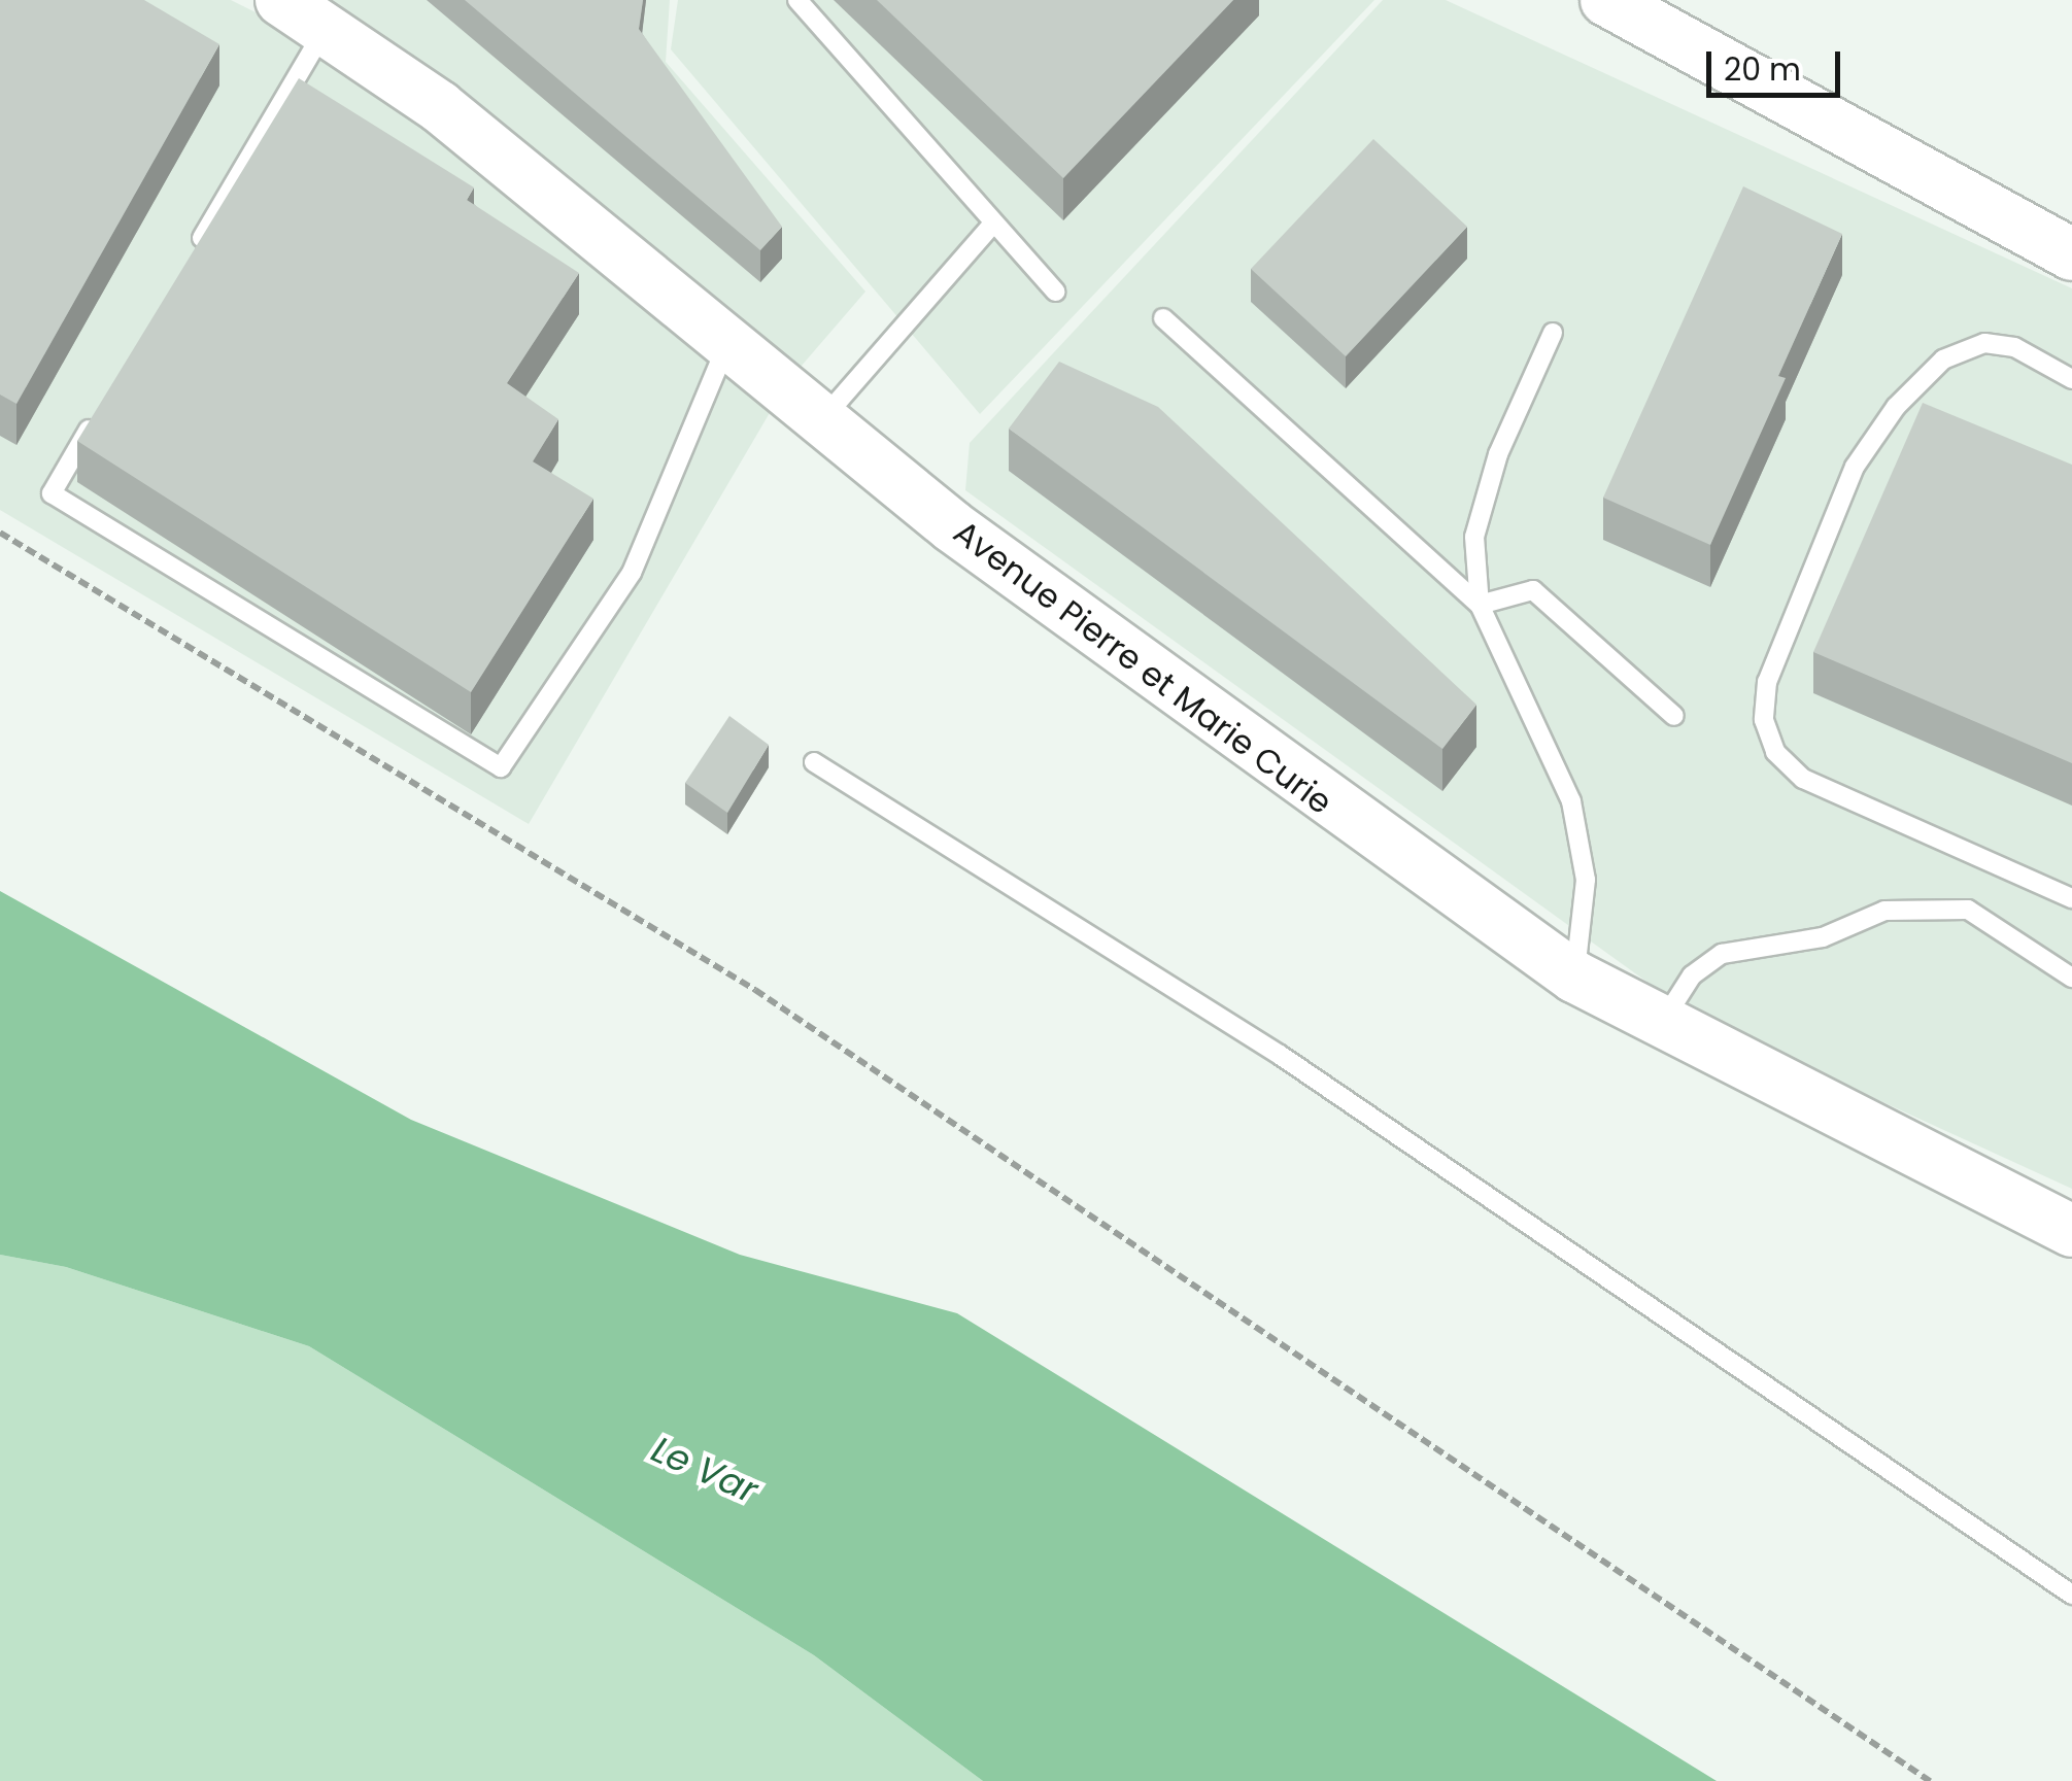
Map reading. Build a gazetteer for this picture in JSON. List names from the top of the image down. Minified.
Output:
{"streets":{"main road":["Avenue Pierre et Marie Curie"]},"water":["Le Var"],"scale_bar":"20 m"}
